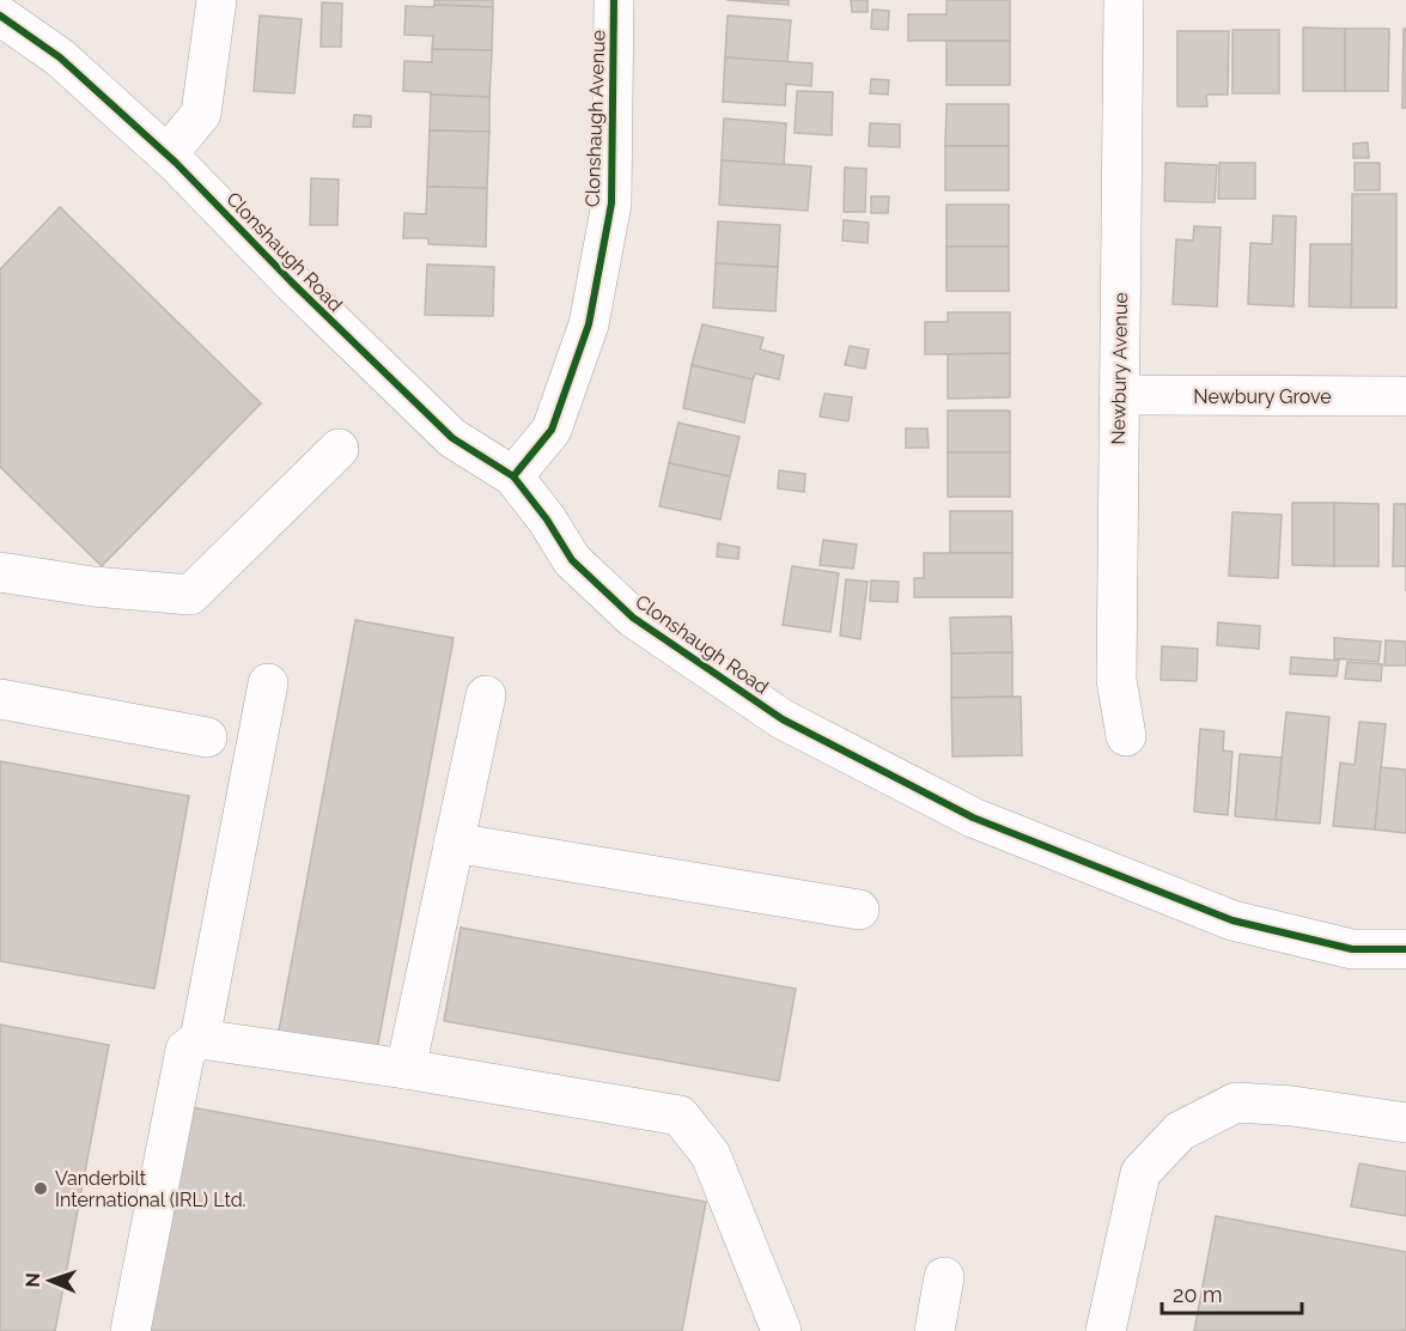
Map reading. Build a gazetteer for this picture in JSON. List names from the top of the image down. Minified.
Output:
{"streets":{"street":["Clonshaugh Avenue","Clonshaugh Road","Newbury Avenue","Newbury Grove"]},"crossings":[["Clonshaugh Avenue","Clonshaugh Road"],["Newbury Avenue","Newbury Grove"]],"places":["Vanderbilt International (IRL) Ltd."],"scale_bar":"20 m","north":"left"}
